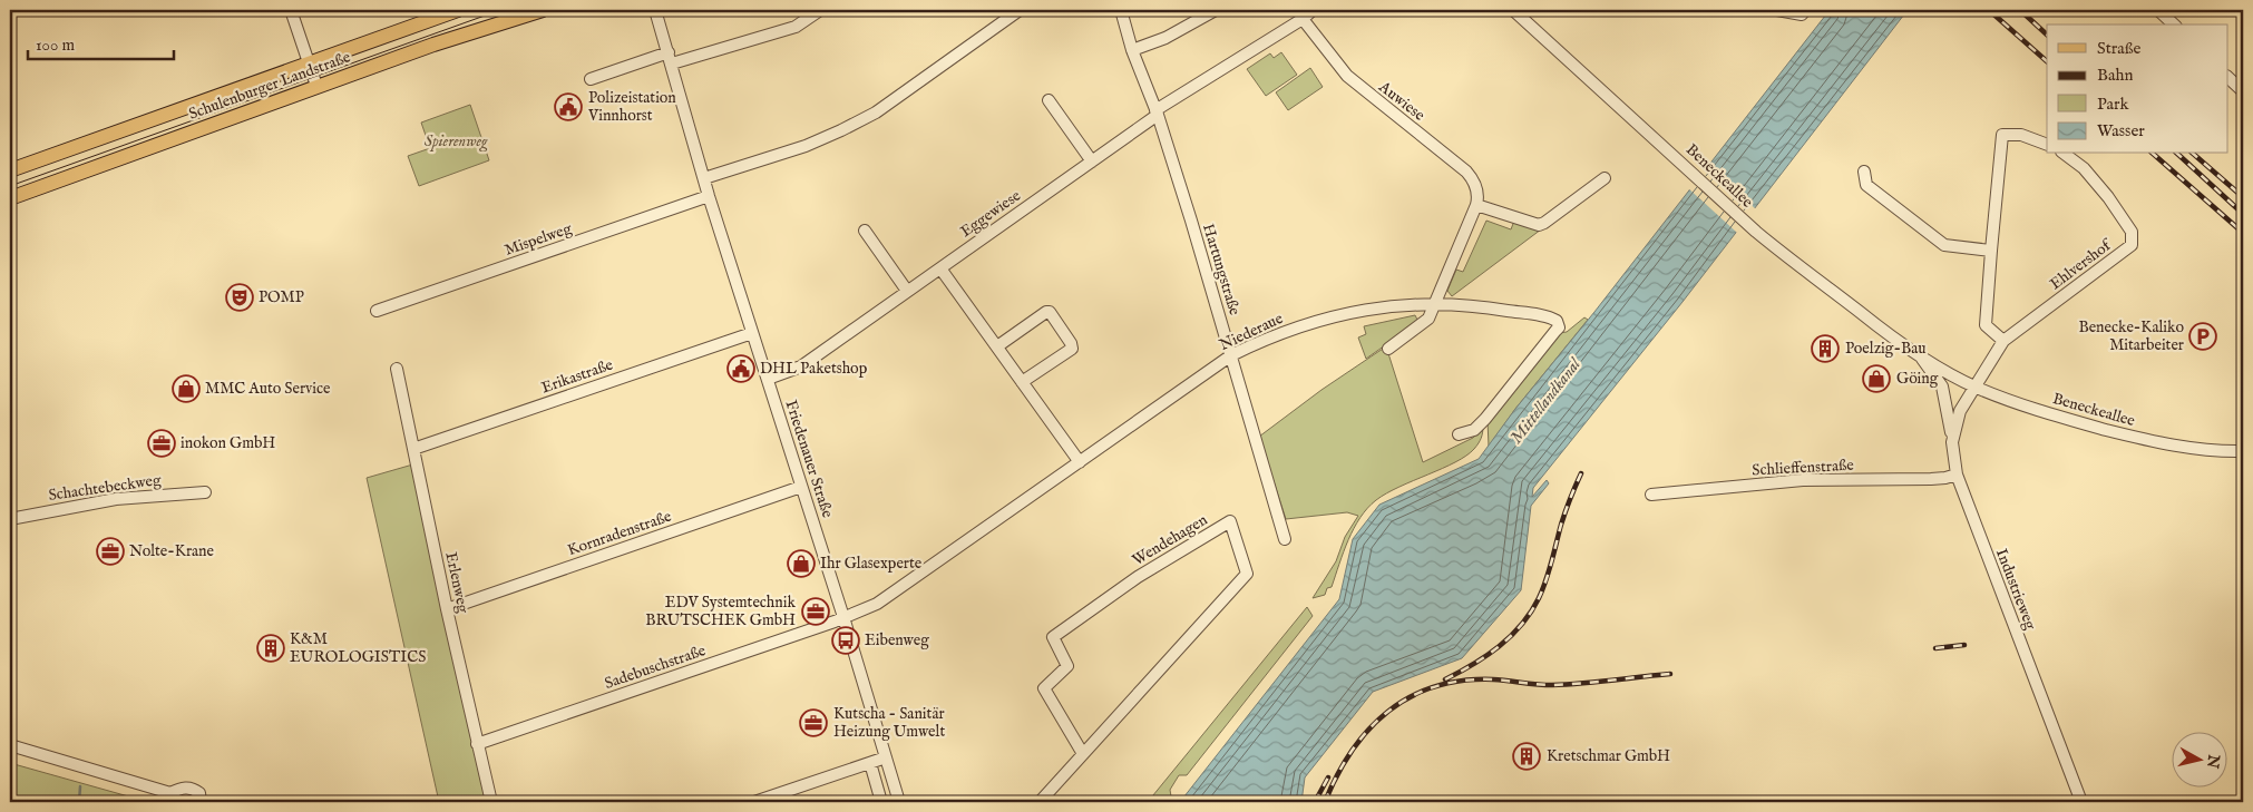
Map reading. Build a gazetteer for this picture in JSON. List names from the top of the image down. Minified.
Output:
{"streets":{"main road":["Schulenburger Landstraße"],"street":["Auwiese","Beneckeallee","Eggewiese","Mispelweg","Ehlvershof","Hartungstraße","Niederaue","Erikastraße","Friedenauer Straße","Schlieffenstraße","Schachtebeckweg","Kornradenstraße","Wendehagen","Erlenweg","Industrieweg","Sadebuschstraße"]},"crossings":[["Auwiese","Eggewiese"],["Beneckeallee","Ehlvershof"],["Beneckeallee","Industrieweg"],["Eggewiese","Hartungstraße"],["Eggewiese","Friedenauer Straße"],["Mispelweg","Friedenauer Straße"],["Ehlvershof","Industrieweg"],["Hartungstraße","Niederaue"],["Niederaue","Friedenauer Straße"],["Niederaue","Sadebuschstraße"],["Erikastraße","Friedenauer Straße"],["Erikastraße","Erlenweg"],["Friedenauer Straße","Kornradenstraße"],["Friedenauer Straße","Sadebuschstraße"],["Schlieffenstraße","Industrieweg"],["Kornradenstraße","Erlenweg"],["Erlenweg","Sadebuschstraße"]],"water":["Mittellandkanal"],"parks":["Spierenweg"],"places":{"public building":["Polizeistation Vinnhorst","DHL Paketshop"],"theatre":["POMP"],"parking":["Benecke-Kaliko Mitarbeiter"],"building":["Poelzig-Bau","K&M EUROLOGISTICS","Kretschmar GmbH"],"shop":["Göing","MMC Auto Service","Ihr Glasexperte"],"office":["inokon GmbH","Nolte-Krane","EDV Systemtechnik BRUTSCHEK GmbH","Kutscha - Sanitär Heizung Umwelt"],"bus stop":["Eibenweg"]},"legend":["Straße","Bahn","Park","Wasser"],"scale_bar":"100 m","north":"right"}
